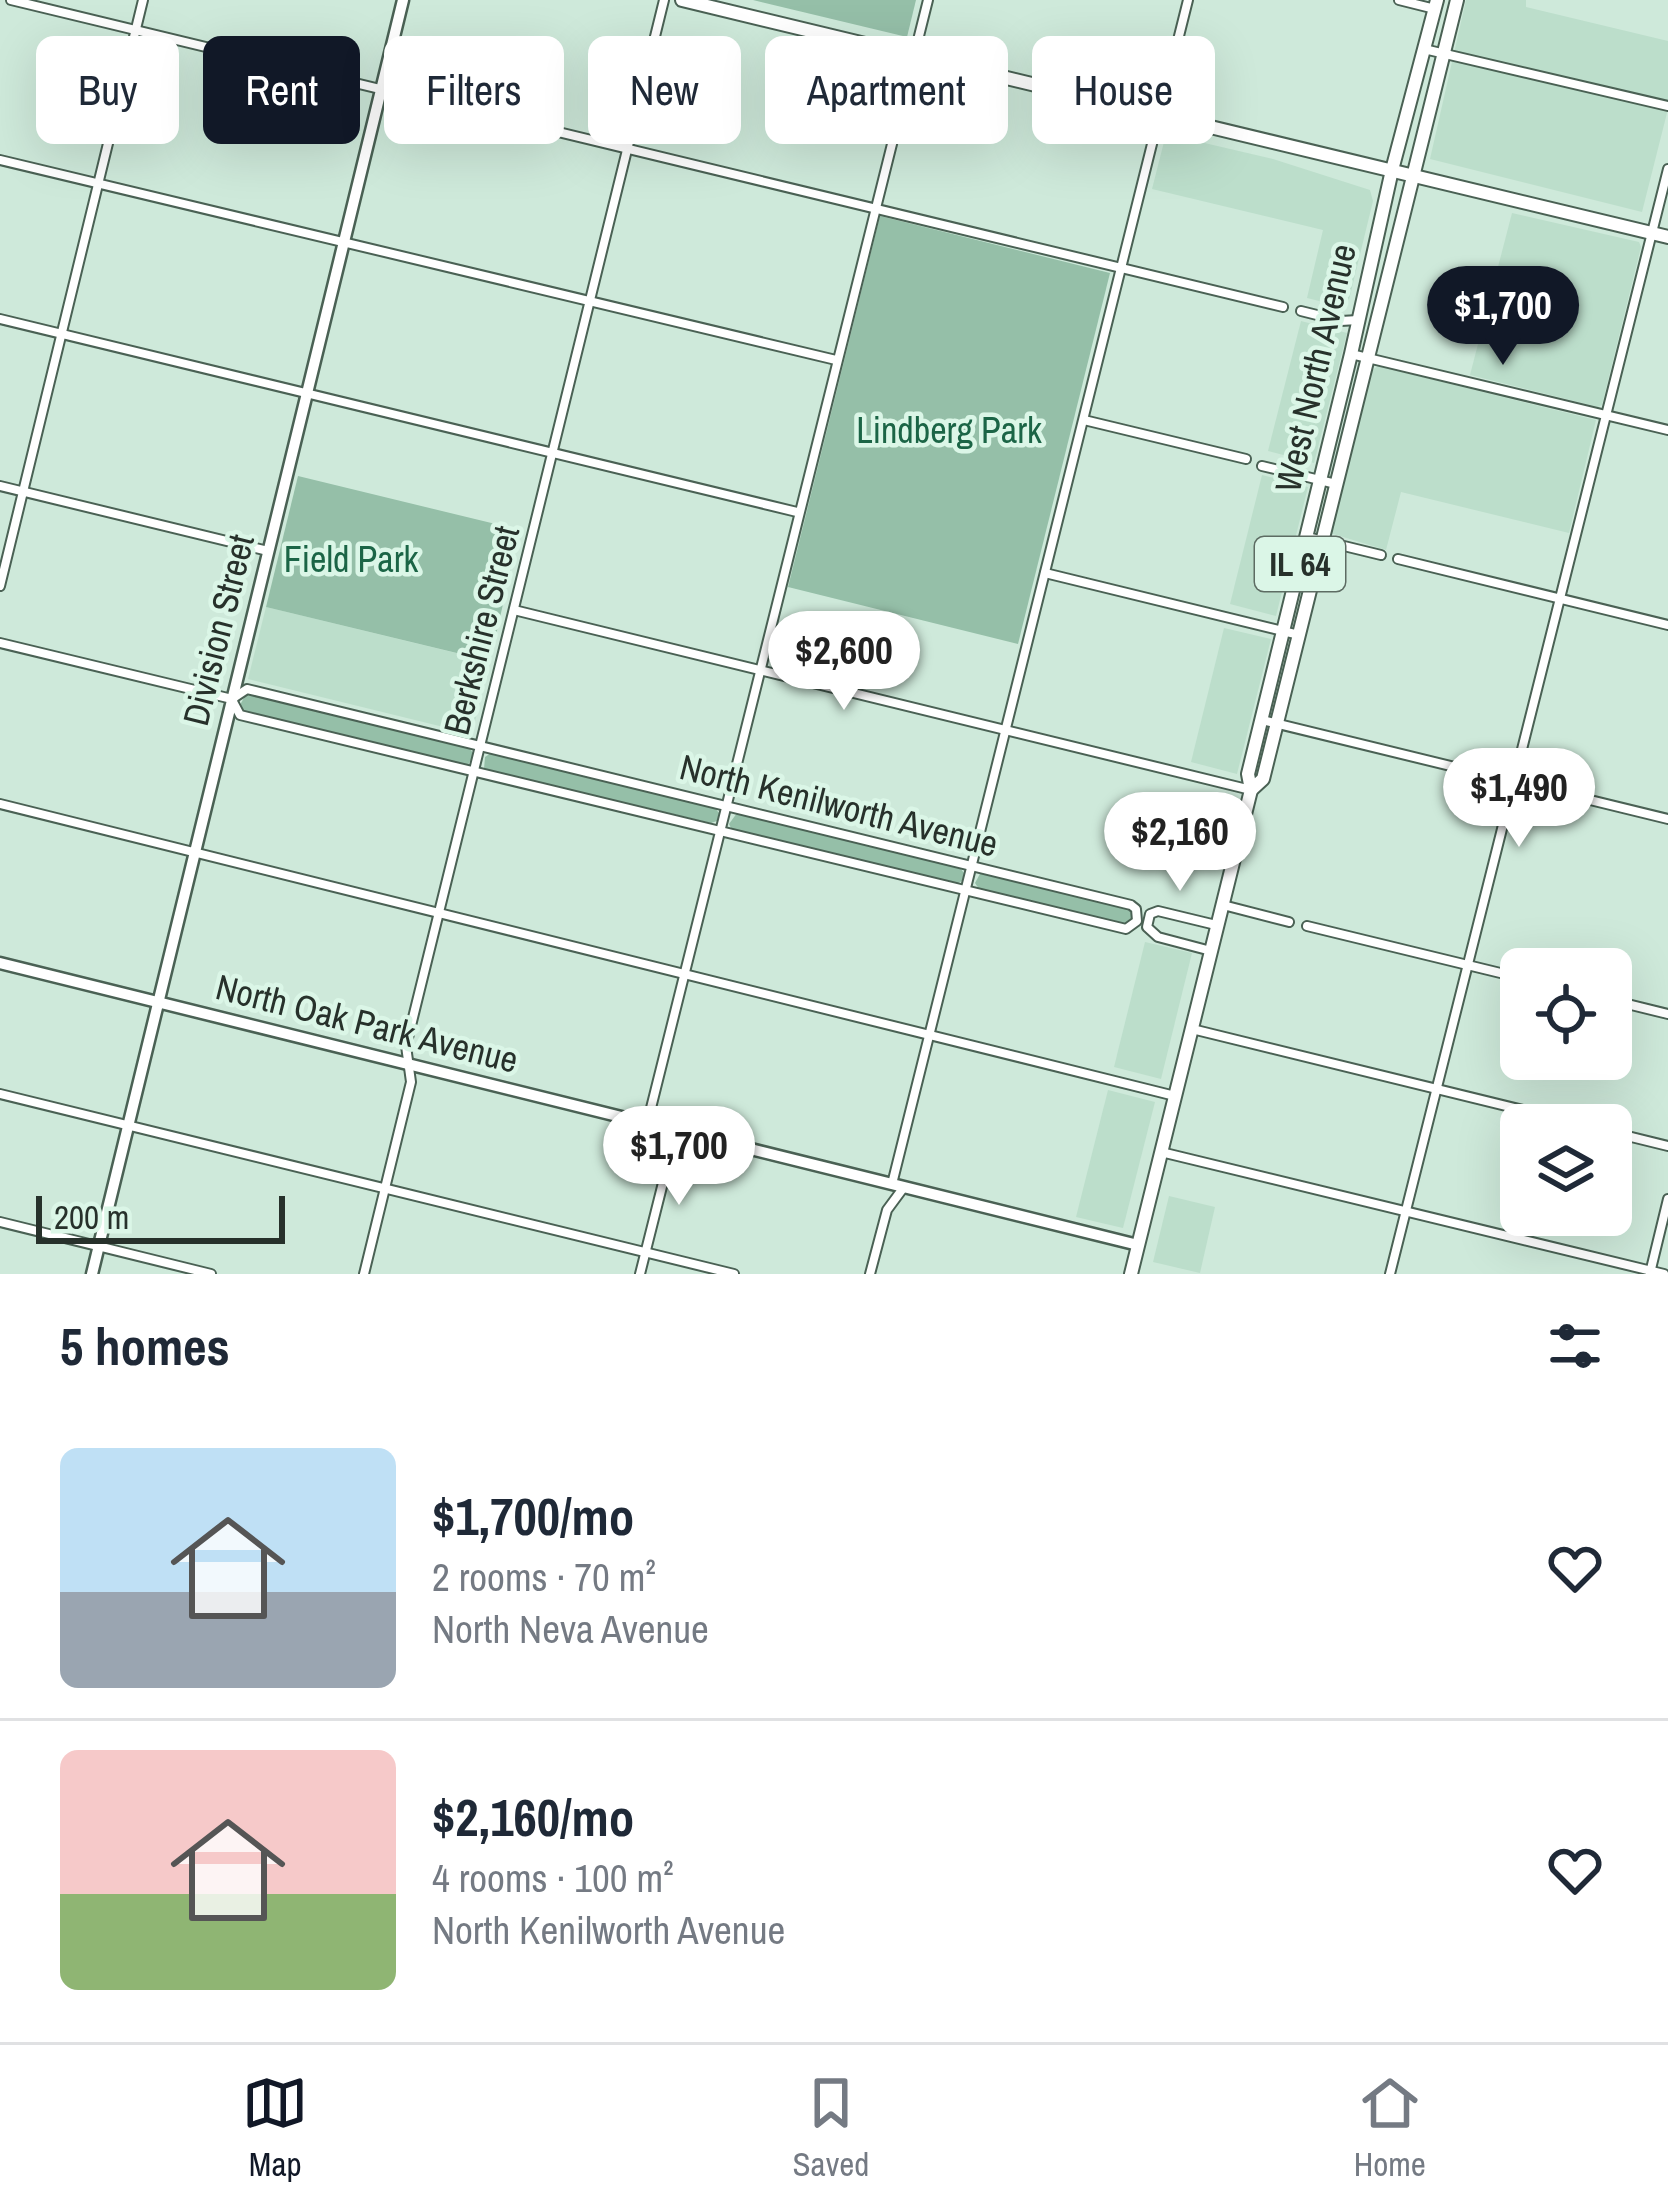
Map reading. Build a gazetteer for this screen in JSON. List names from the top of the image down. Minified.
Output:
{"streets":{"main road":["West North Avenue","IL 64"],"street":["Division Street","Berkshire Street","North Kenilworth Avenue","North Oak Park Avenue"]},"crossings":[["West North Avenue","IL 64"],["West North Avenue","North Oak Park Avenue"],["Division Street","North Kenilworth Avenue"],["Division Street","North Oak Park Avenue"],["Berkshire Street","North Kenilworth Avenue"],["Berkshire Street","North Oak Park Avenue"]],"parks":["Lindberg Park","Field Park"],"scale_bar":"200 m","page":{"chip":["Buy","Rent","Filters","New","Apartment","House"],"price":["$1,700","$2,600","$1,490","$2,160","$1,700"],"scale":"200 m","heading":"5 homes","list":[{"name":"$1,700/mo","note":"2 rooms · 70 m² · North Neva Avenue"},{"name":"$2,160/mo","note":"4 rooms · 100 m² · North Kenilworth Avenue"}],"tabs":["Map","Saved","Home"]}}
